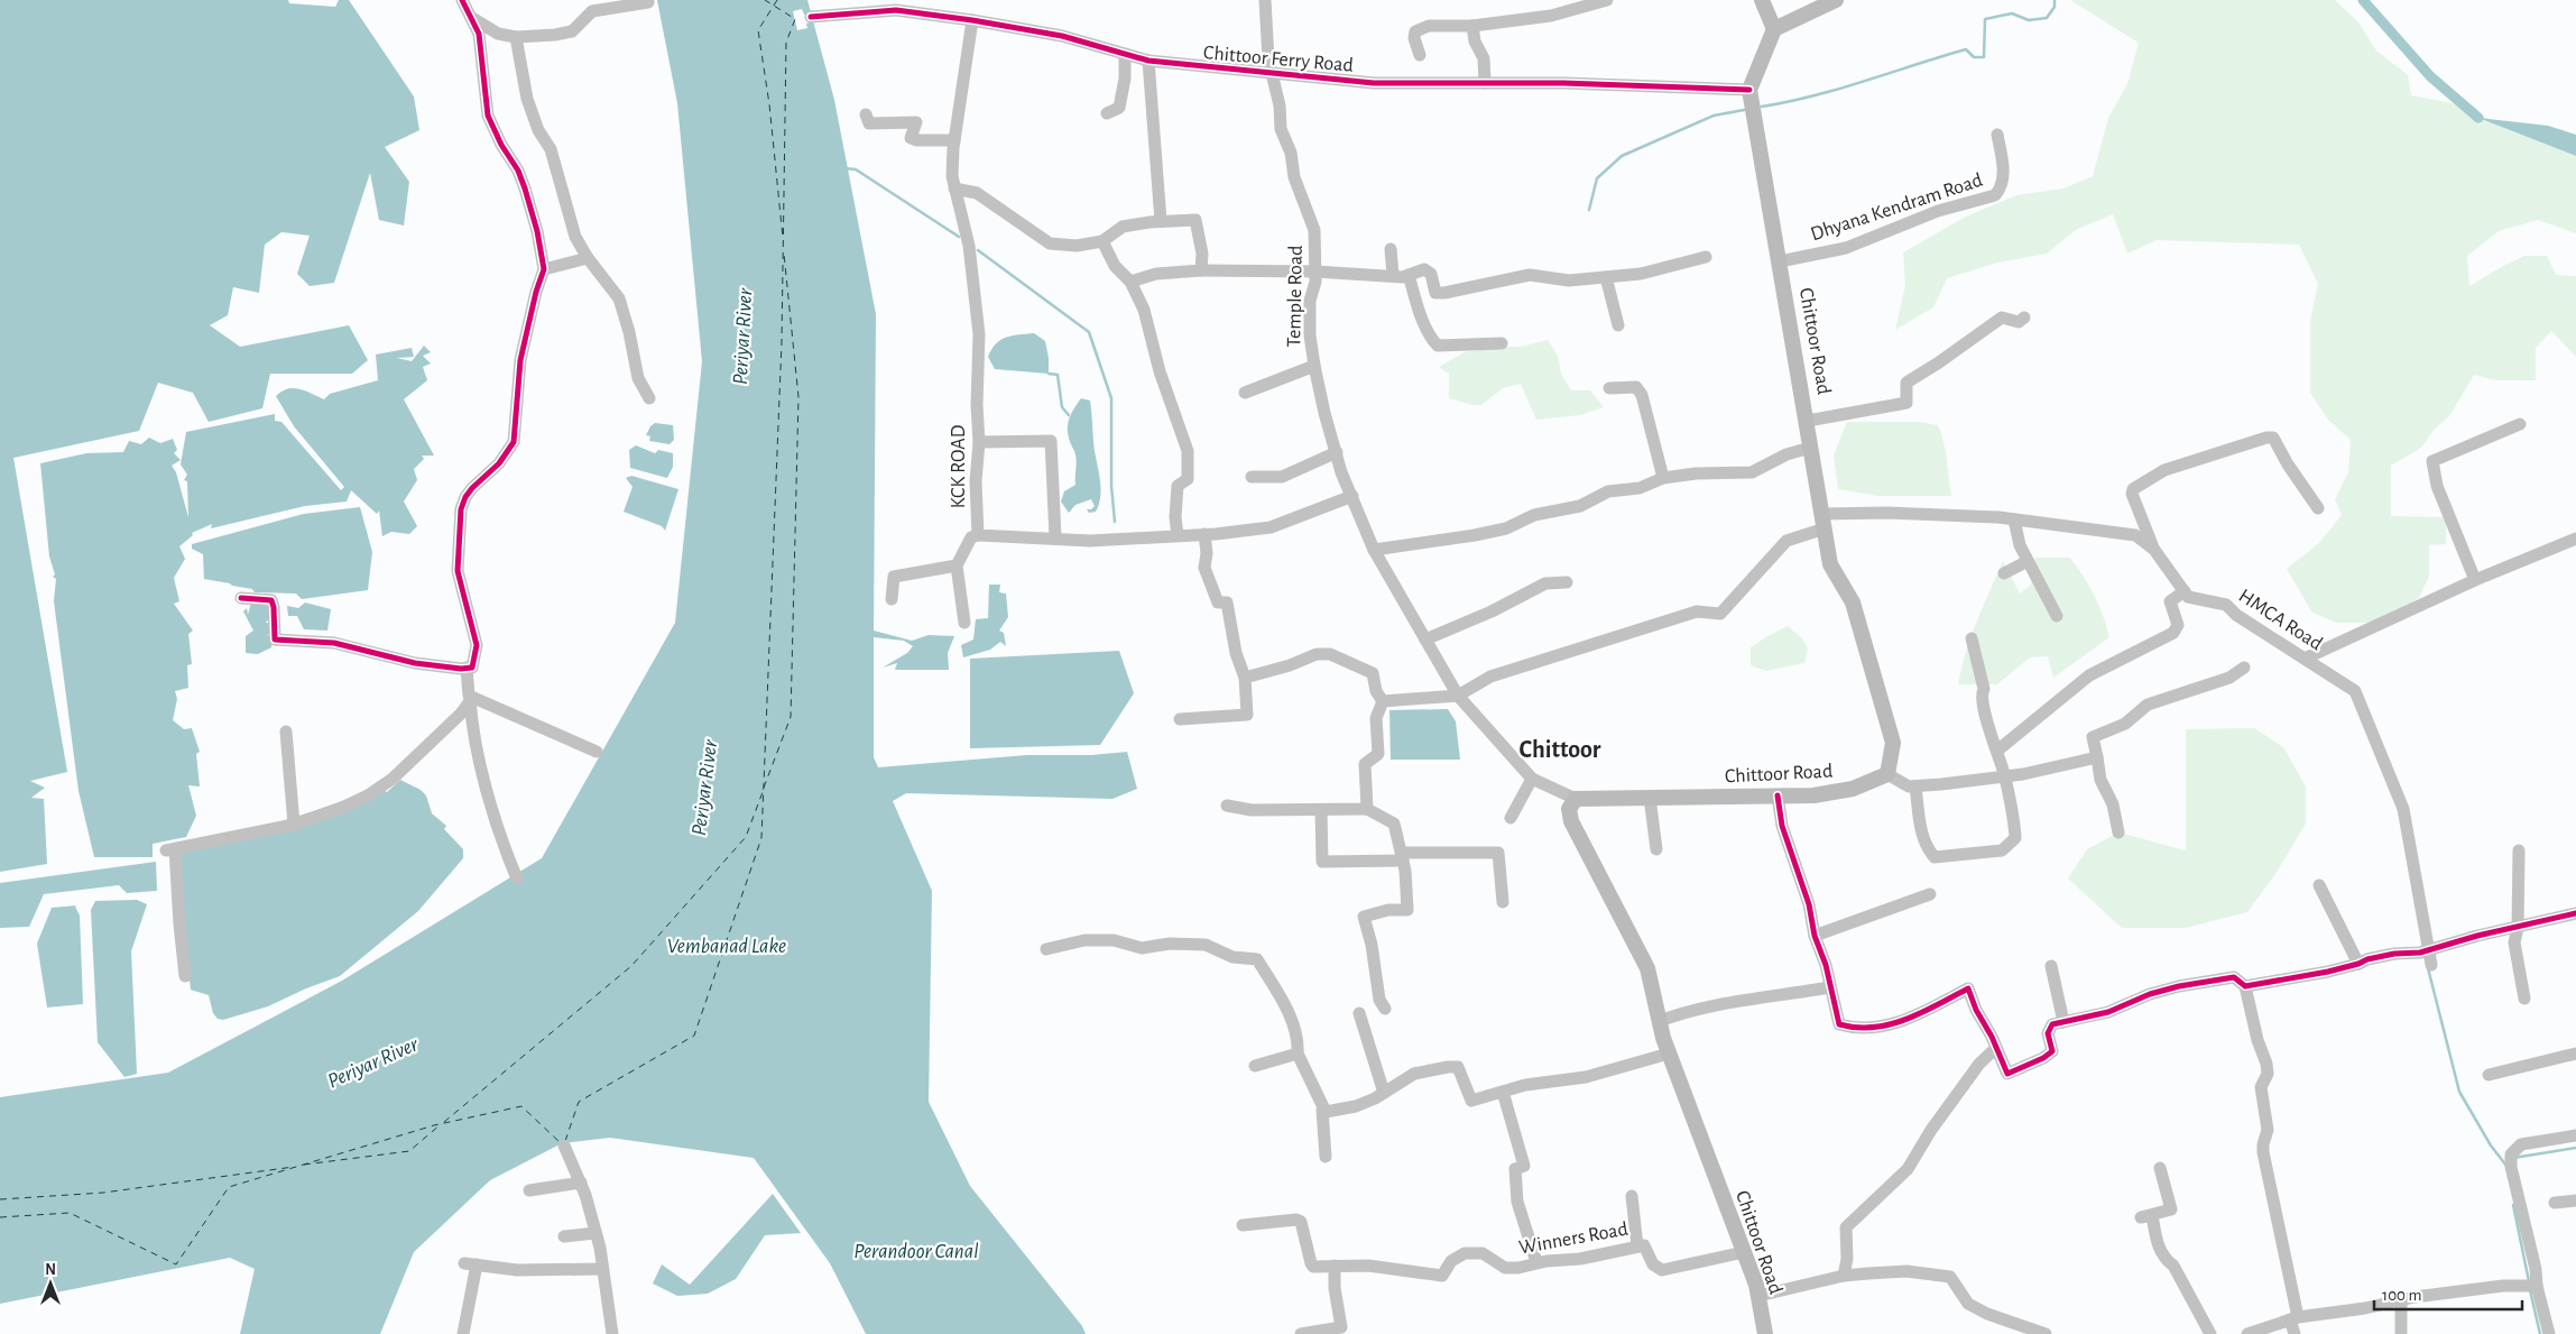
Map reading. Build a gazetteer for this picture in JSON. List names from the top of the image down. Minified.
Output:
{"streets":{"main road":["Chittoor Road"],"street":["Chittoor Ferry Road","Dhyana Kendram Road","Temple Road","KCK ROAD","HMCA Road","Winners Road"]},"crossings":[["Chittoor Ferry Road","Temple Road"],["Chittoor Ferry Road","Chittoor Road"],["Chittoor Ferry Road","KCK ROAD"],["Dhyana Kendram Road","Chittoor Road"],["Temple Road","KCK ROAD"],["Chittoor Road","Winners Road"]],"districts":["Chittoor"],"water":["Periyar River","Vembanad Lake","Perandoor Canal"],"scale_bar":"100 m","north":"top"}
